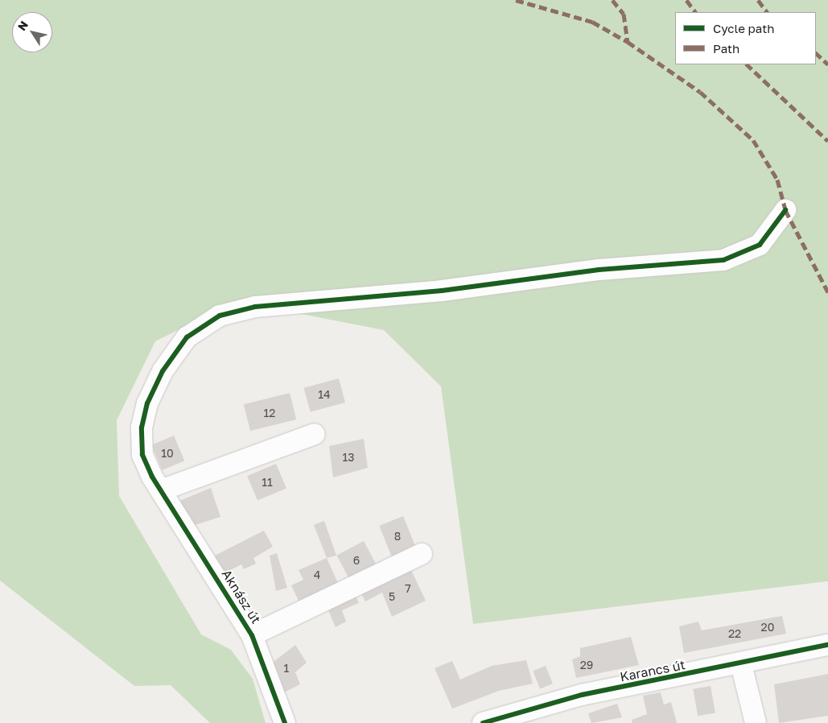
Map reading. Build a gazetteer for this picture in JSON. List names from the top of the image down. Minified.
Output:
{"streets":{"street":["Aknász út","Karancs út"]},"house_numbers":["14","12","10","13","11","8","6","4","7","5","20","22","29","1"],"legend":["Cycle path","Path"],"north":"top left"}
